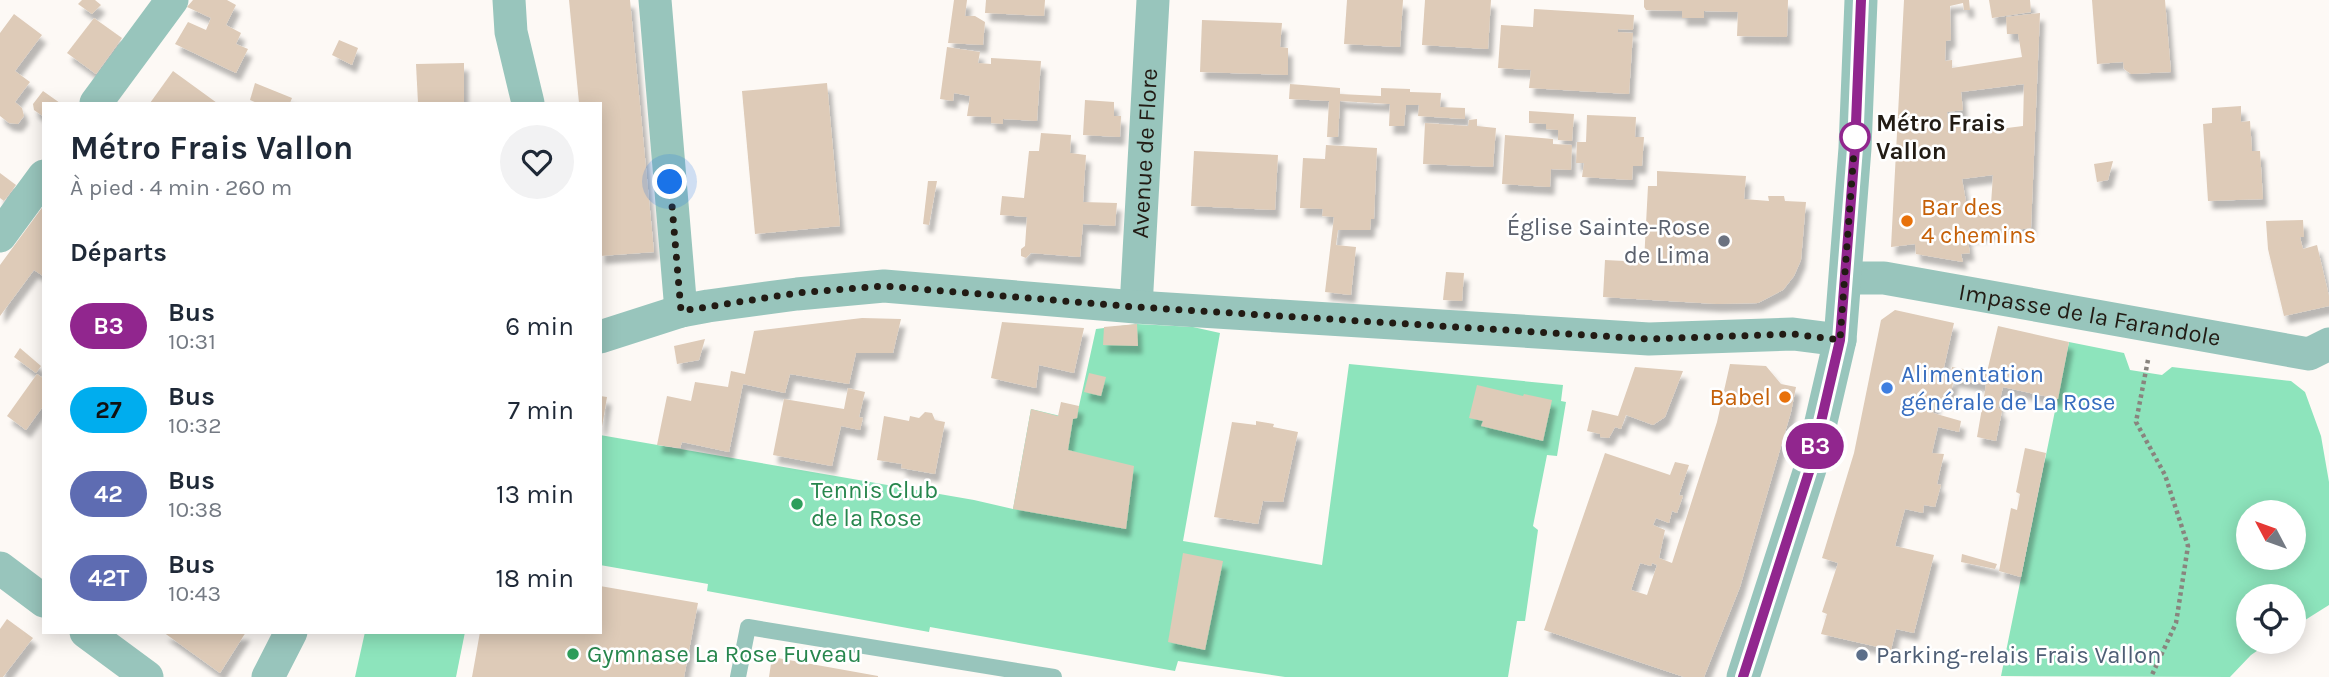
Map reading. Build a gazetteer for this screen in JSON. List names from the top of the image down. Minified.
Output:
{"streets":{"street":["Avenue de Flore","Impasse de la Farandole"]},"places":["Métro Frais Vallon","Bar des 4 chemins","Église Sainte-Rose de Lima","Alimentation générale de La Rose","Babel","Tennis Club de la Rose","Gymnase La Rose Fuveau","Parking-relais Frais Vallon"],"lines":["bus line B3"],"north":"top left","page":{"on_map":"B3","heading":[["Métro Frais Vallon","À pied · 4 min · 260 m"],"Départs"],"list":[{"mark":"B3","name":"Bus","note":"10:31","value":"6 min"},{"mark":"27","name":"Bus","note":"10:32","value":"7 min"},{"mark":"42","name":"Bus","note":"10:38","value":"13 min"},{"mark":"42T","name":"Bus","note":"10:43","value":"18 min"}]}}
